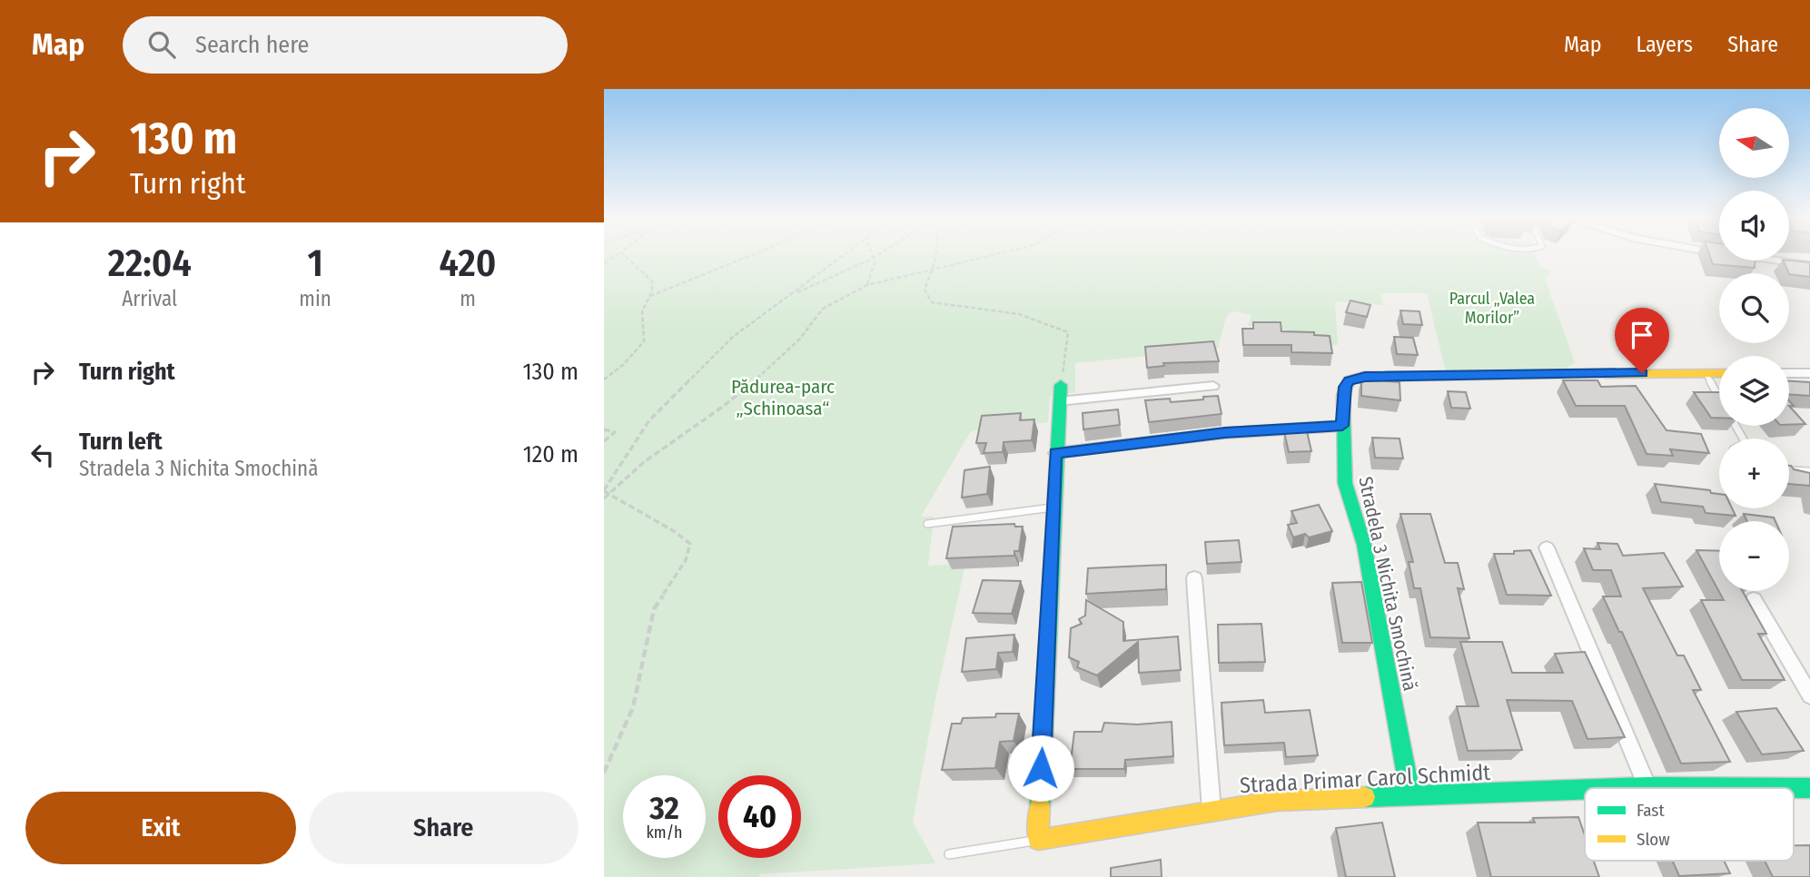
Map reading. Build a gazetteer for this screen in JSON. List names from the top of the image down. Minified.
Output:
{"streets":{"street":["Stradela 3 Nichita Smochină","Strada Primar Carol Schmidt"]},"crossings":[["Stradela 3 Nichita Smochină","Strada Primar Carol Schmidt"]],"parks":["Parcul „Valea Morilor”","Pădurea-parc „Schinoasa“"],"legend":["Fast","Slow"],"north":"left","page":{"header":"Map","search":"Search here","nav":["Map","Layers","Share"],"turn":["130 m","Turn right"],"map_buttons":["+","−"],"eta":["22:04","Arrival","1","min","420","m"],"list":[{"name":"Turn right","value":"130 m"},{"name":"Turn left","note":"Stradela 3 Nichita Smochină","value":"120 m"}],"speed":"32 km/h","limit":"40","buttons":["Exit","Share"]}}
